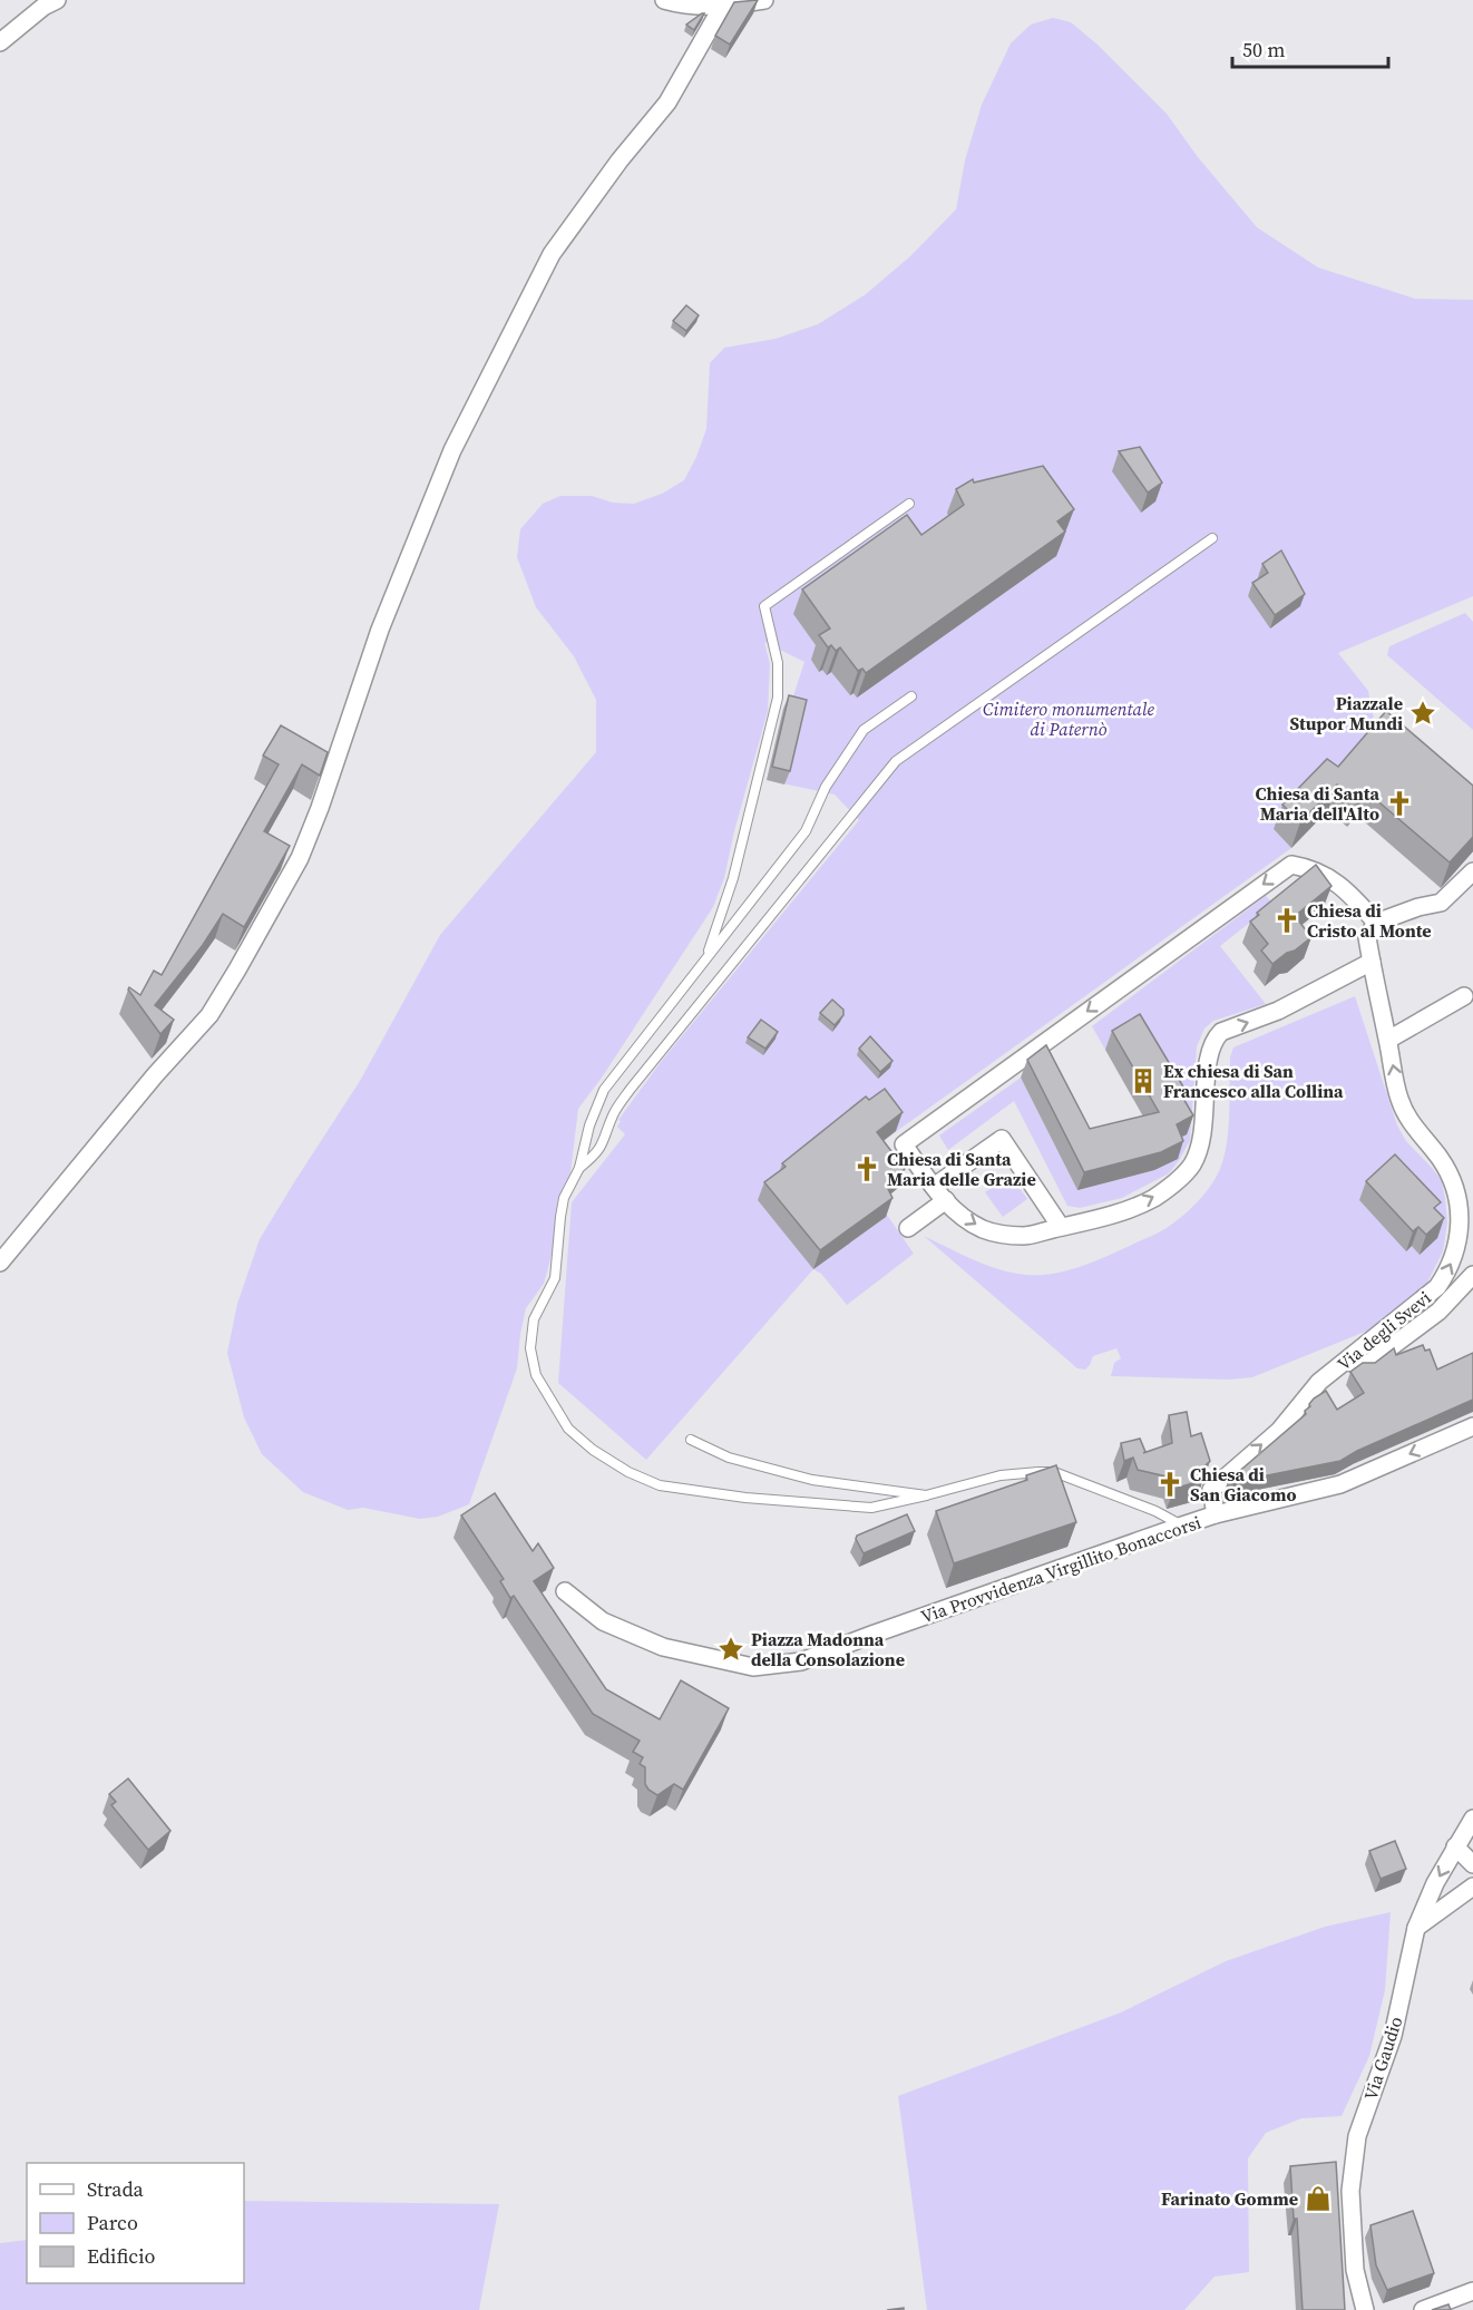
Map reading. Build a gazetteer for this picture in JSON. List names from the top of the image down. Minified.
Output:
{"streets":{"street":["Via degli Svevi","Via Provvidenza Virgillito Bonaccorsi","Via Gaudio"]},"crossings":[["Via degli Svevi","Via Provvidenza Virgillito Bonaccorsi"]],"one_way":["Via degli Svevi"],"parks":["Cimitero monumentale di Paternò"],"places":{"place":["Piazzale Stupor Mundi","Piazza Madonna della Consolazione"],"church":["Chiesa di Santa Maria dell'Alto","Chiesa di Cristo al Monte","Chiesa di Santa Maria delle Grazie","Chiesa di San Giacomo"],"building":["Ex chiesa di San Francesco alla Collina"],"shop":["Farinato Gomme"]},"legend":["Strada","Parco","Edificio"],"scale_bar":"50 m"}
